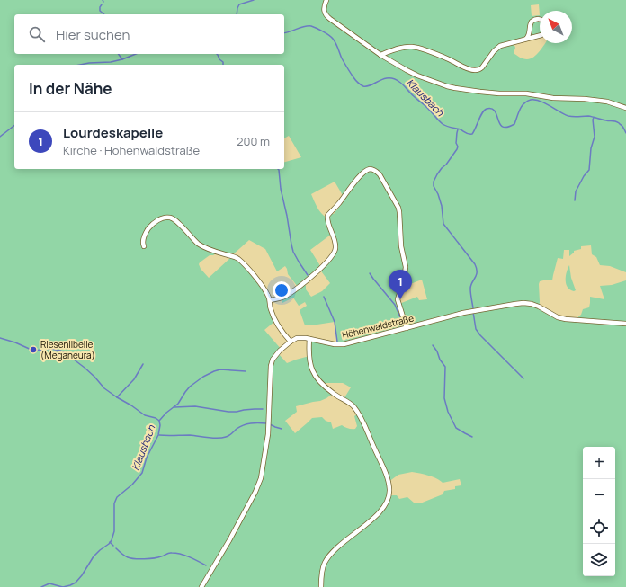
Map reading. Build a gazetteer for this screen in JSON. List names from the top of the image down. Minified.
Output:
{"streets":{"street":["Höhenwaldstraße"]},"water":["Klausbach"],"places":["Riesenlibelle (Meganeura)"],"north":"top left","page":{"search":"Hier suchen","heading":"In der Nähe","list":[{"mark":"1","name":"Lourdeskapelle","note":"Kirche · Höhenwaldstraße","value":"200 m"}],"pins":"1","map_buttons":["+","−"]}}
